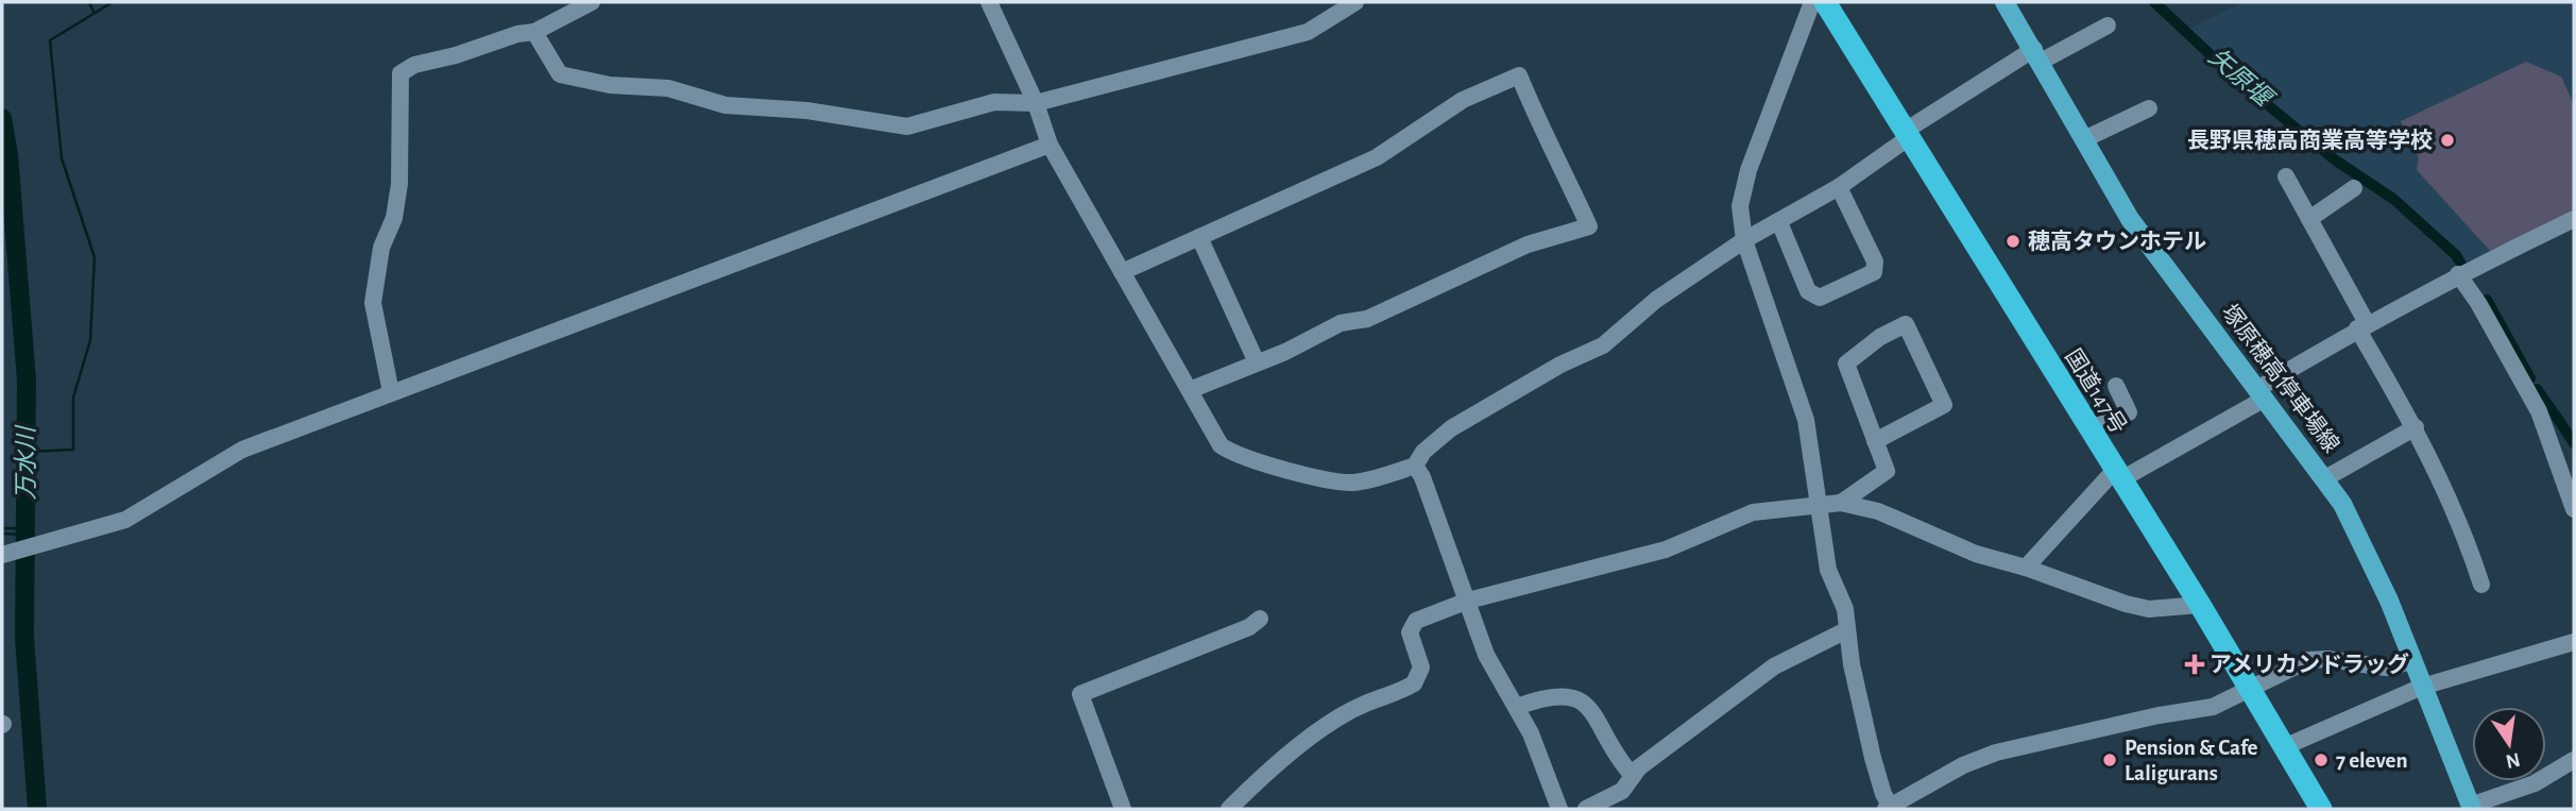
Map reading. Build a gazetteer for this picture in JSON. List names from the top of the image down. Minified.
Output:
{"streets":{"highway":["国道147号"],"main road":["塚原穂高停車場線"]},"water":["矢原堰","万水川"],"places":{"other":["長野県穂高商業高等学校","穂高タウンホテル","Pension & Cafe Laligurans","7 eleven"],"health":["アメリカンドラッグ"]},"north":"bottom"}
